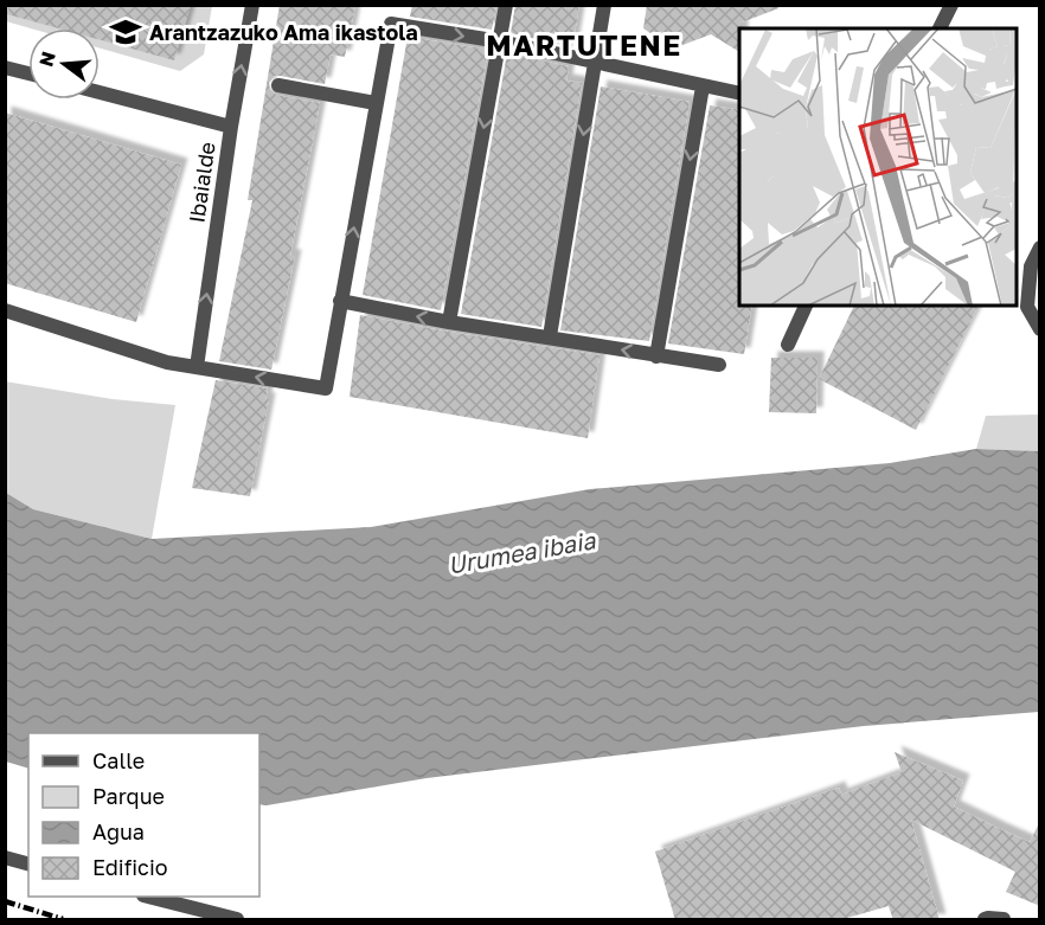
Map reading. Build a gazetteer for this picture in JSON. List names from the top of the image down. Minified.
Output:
{"streets":{"street":["Ibaialde"]},"one_way":["Ibaialde"],"districts":["MARTUTENE"],"water":["Urumea ibaia"],"places":{"school or university":["Arantzazuko Ama ikastola"]},"legend":["Calle","Parque","Agua","Edificio"],"north":"left"}
